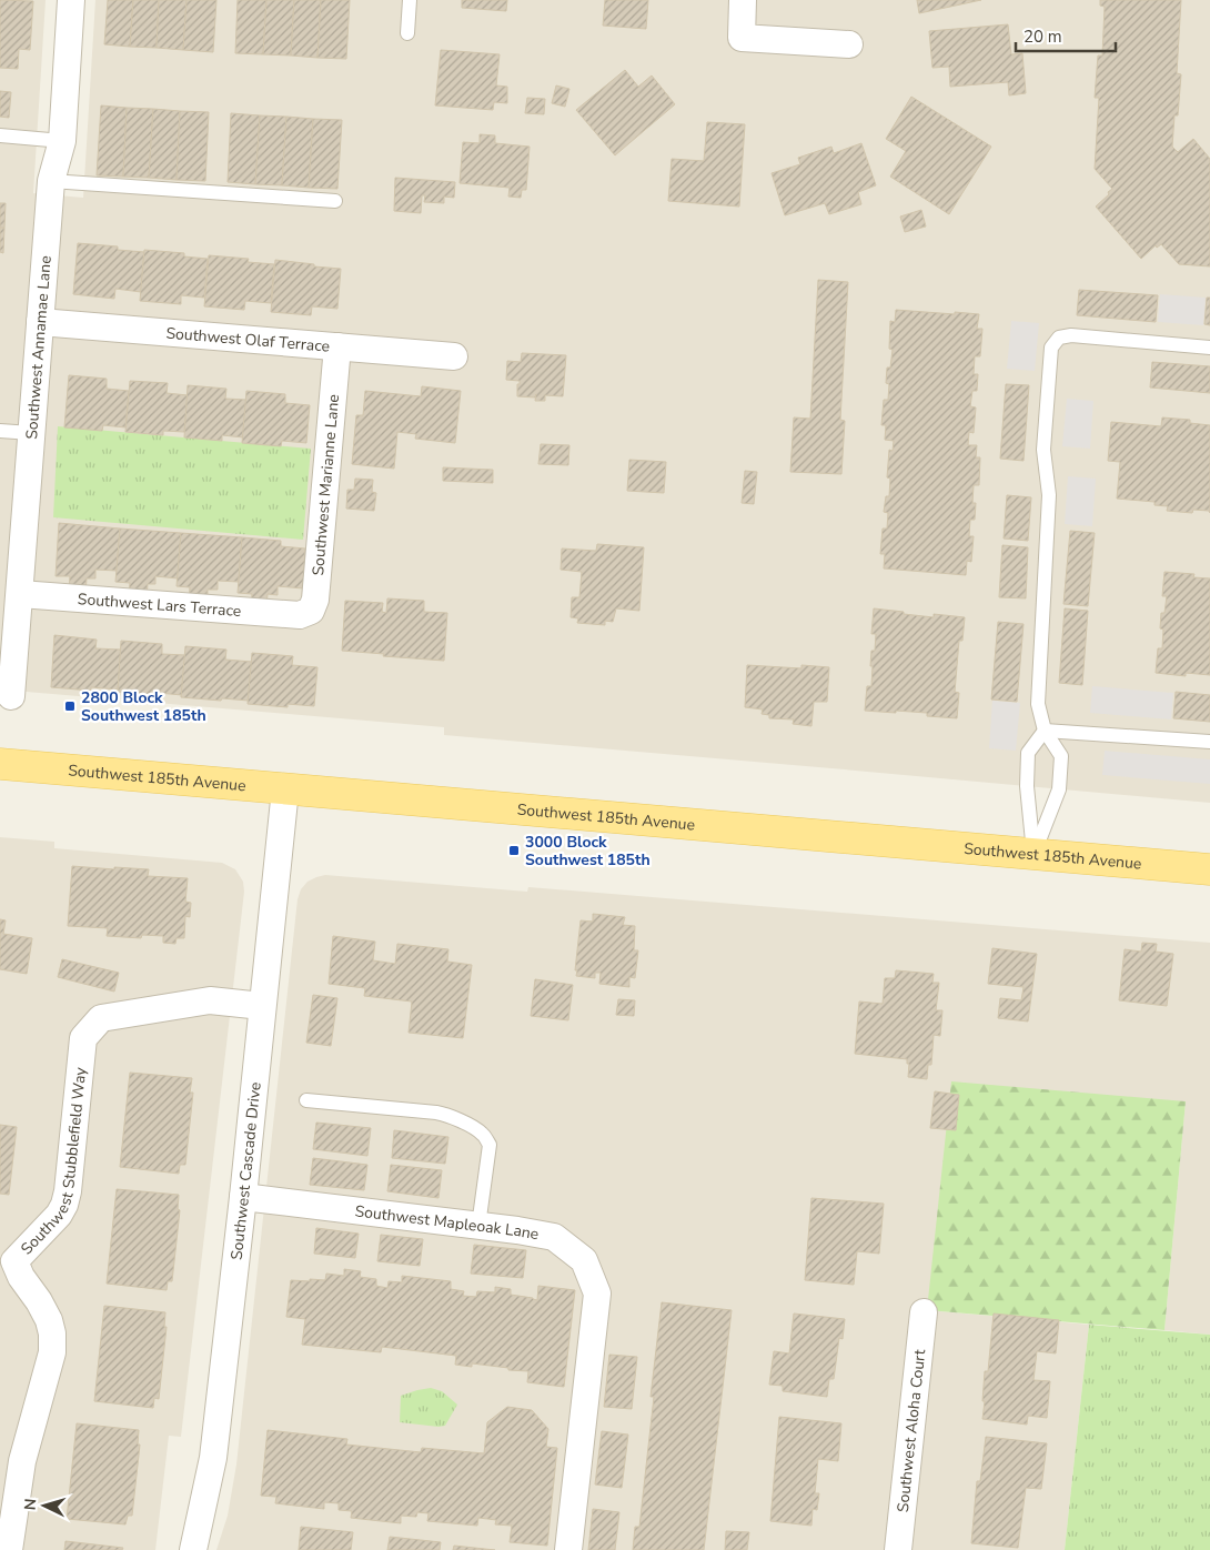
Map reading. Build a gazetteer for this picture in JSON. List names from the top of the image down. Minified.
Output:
{"streets":{"main road":["Southwest 185th Avenue"],"street":["Southwest Olaf Terrace","Southwest Annamae Lane","Southwest Marianne Lane","Southwest Lars Terrace","Southwest Stubblefield Way","Southwest Cascade Drive","Southwest Mapleoak Lane","Southwest Aloha Court"]},"crossings":[["Southwest Olaf Terrace","Southwest Annamae Lane"],["Southwest Olaf Terrace","Southwest Marianne Lane"],["Southwest Annamae Lane","Southwest Lars Terrace"],["Southwest Marianne Lane","Southwest Lars Terrace"],["Southwest 185th Avenue","Southwest Cascade Drive"],["Southwest Stubblefield Way","Southwest Cascade Drive"],["Southwest Cascade Drive","Southwest Mapleoak Lane"]],"places":{"transit":["2800 Block Southwest 185th","3000 Block Southwest 185th"]},"scale_bar":"20 m","north":"left"}
